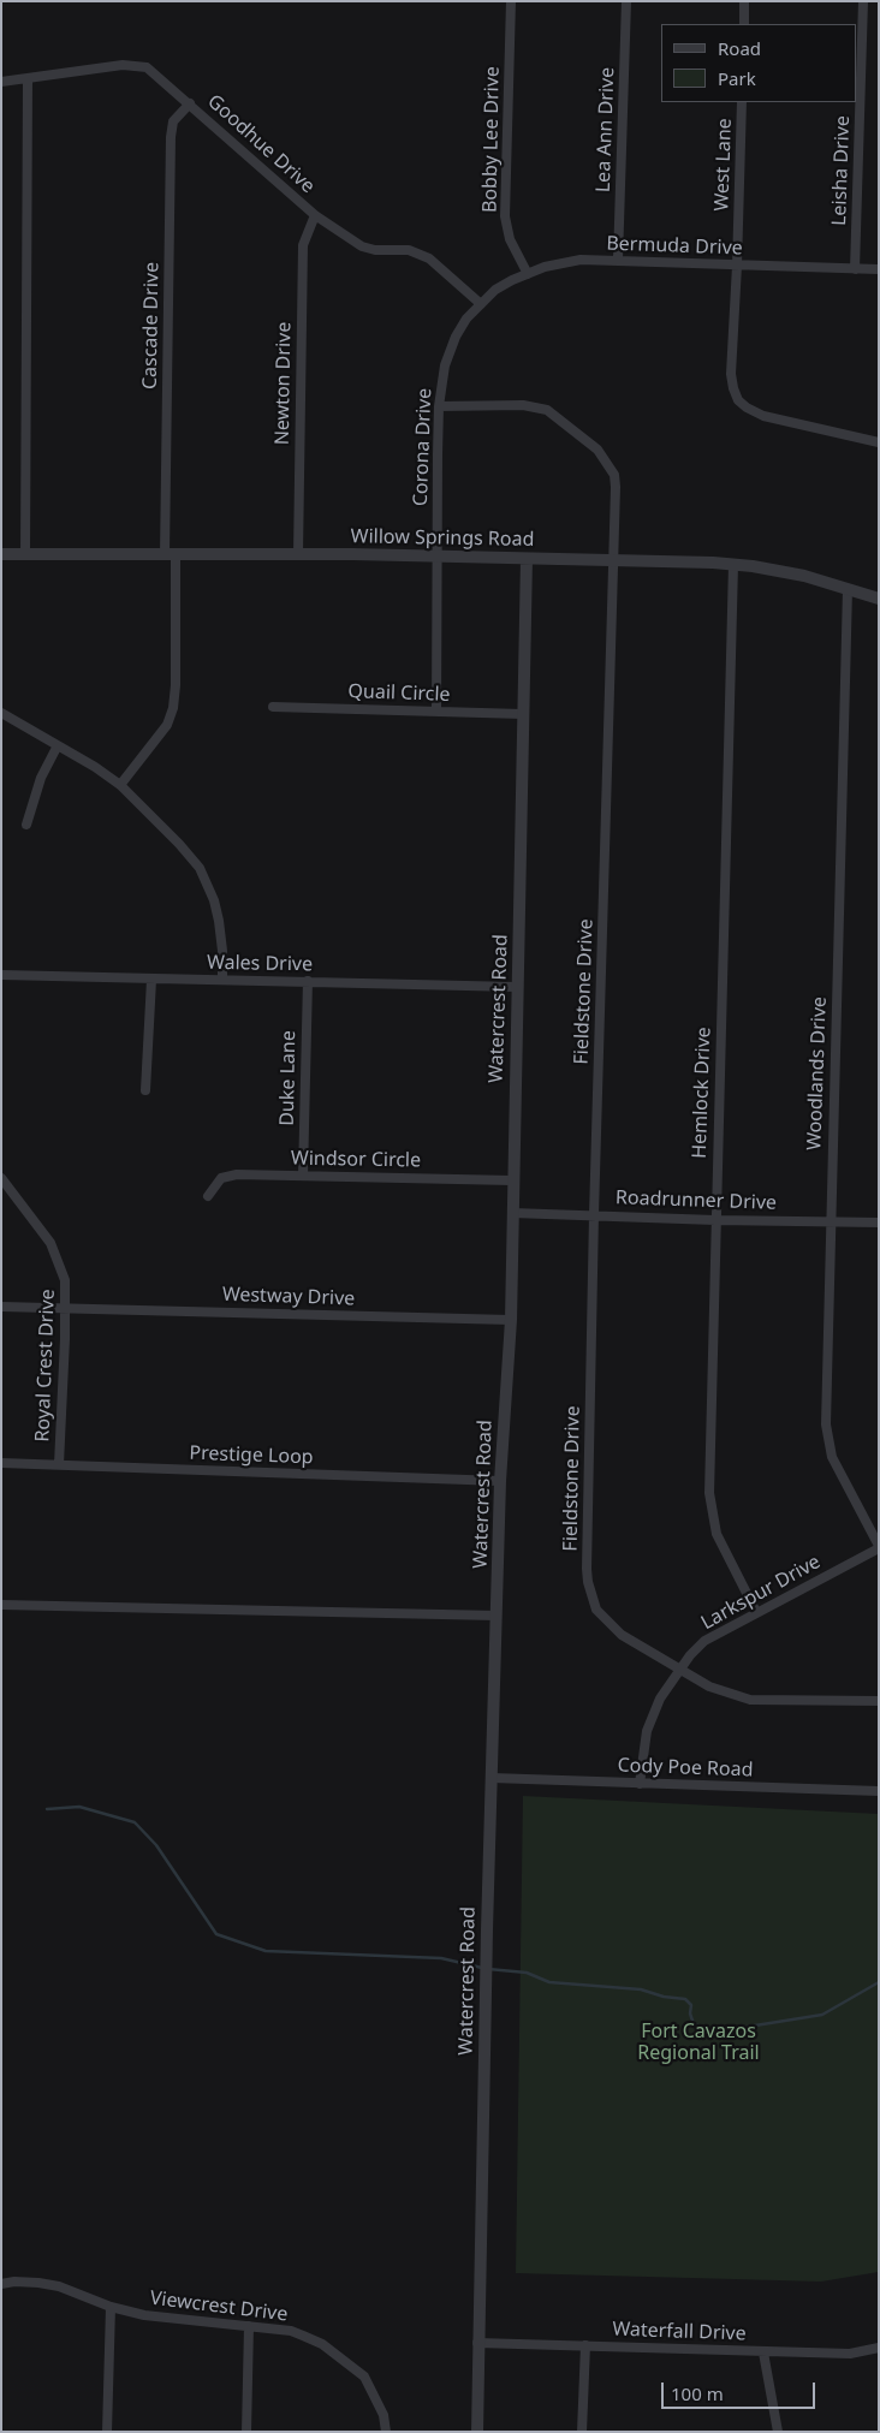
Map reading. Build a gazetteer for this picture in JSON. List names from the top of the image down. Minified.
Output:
{"streets":{"street":["Lea Ann Drive","Bobby Lee Drive","Goodhue Drive","West Lane","Leisha Drive","Bermuda Drive","Cascade Drive","Newton Drive","Corona Drive","Willow Springs Road","Quail Circle","Wales Drive","Fieldstone Drive","Watercrest Road","Woodlands Drive","Duke Lane","Hemlock Drive","Windsor Circle","Roadrunner Drive","Westway Drive","Royal Crest Drive","Prestige Loop","Larkspur Drive","Cody Poe Road","Viewcrest Drive","Waterfall Drive"]},"crossings":[["Lea Ann Drive","Bermuda Drive"],["Bobby Lee Drive","Bermuda Drive"],["Goodhue Drive","Bermuda Drive"],["Goodhue Drive","Cascade Drive"],["Goodhue Drive","Newton Drive"],["Goodhue Drive","Corona Drive"],["West Lane","Bermuda Drive"],["Leisha Drive","Bermuda Drive"],["Bermuda Drive","Corona Drive"],["Cascade Drive","Willow Springs Road"],["Newton Drive","Willow Springs Road"],["Corona Drive","Willow Springs Road"],["Corona Drive","Quail Circle"],["Corona Drive","Fieldstone Drive"],["Willow Springs Road","Fieldstone Drive"],["Willow Springs Road","Watercrest Road"],["Willow Springs Road","Woodlands Drive"],["Willow Springs Road","Hemlock Drive"],["Quail Circle","Watercrest Road"],["Wales Drive","Watercrest Road"],["Wales Drive","Duke Lane"],["Fieldstone Drive","Roadrunner Drive"],["Fieldstone Drive","Larkspur Drive"],["Watercrest Road","Windsor Circle"],["Watercrest Road","Roadrunner Drive"],["Watercrest Road","Westway Drive"],["Watercrest Road","Prestige Loop"],["Watercrest Road","Cody Poe Road"],["Watercrest Road","Waterfall Drive"],["Woodlands Drive","Roadrunner Drive"],["Woodlands Drive","Larkspur Drive"],["Duke Lane","Windsor Circle"],["Hemlock Drive","Roadrunner Drive"],["Hemlock Drive","Larkspur Drive"],["Westway Drive","Royal Crest Drive"],["Royal Crest Drive","Prestige Loop"],["Larkspur Drive","Cody Poe Road"]],"parks":["Fort Cavazos Regional Trail"],"legend":["Road","Park"],"scale_bar":"100 m"}
